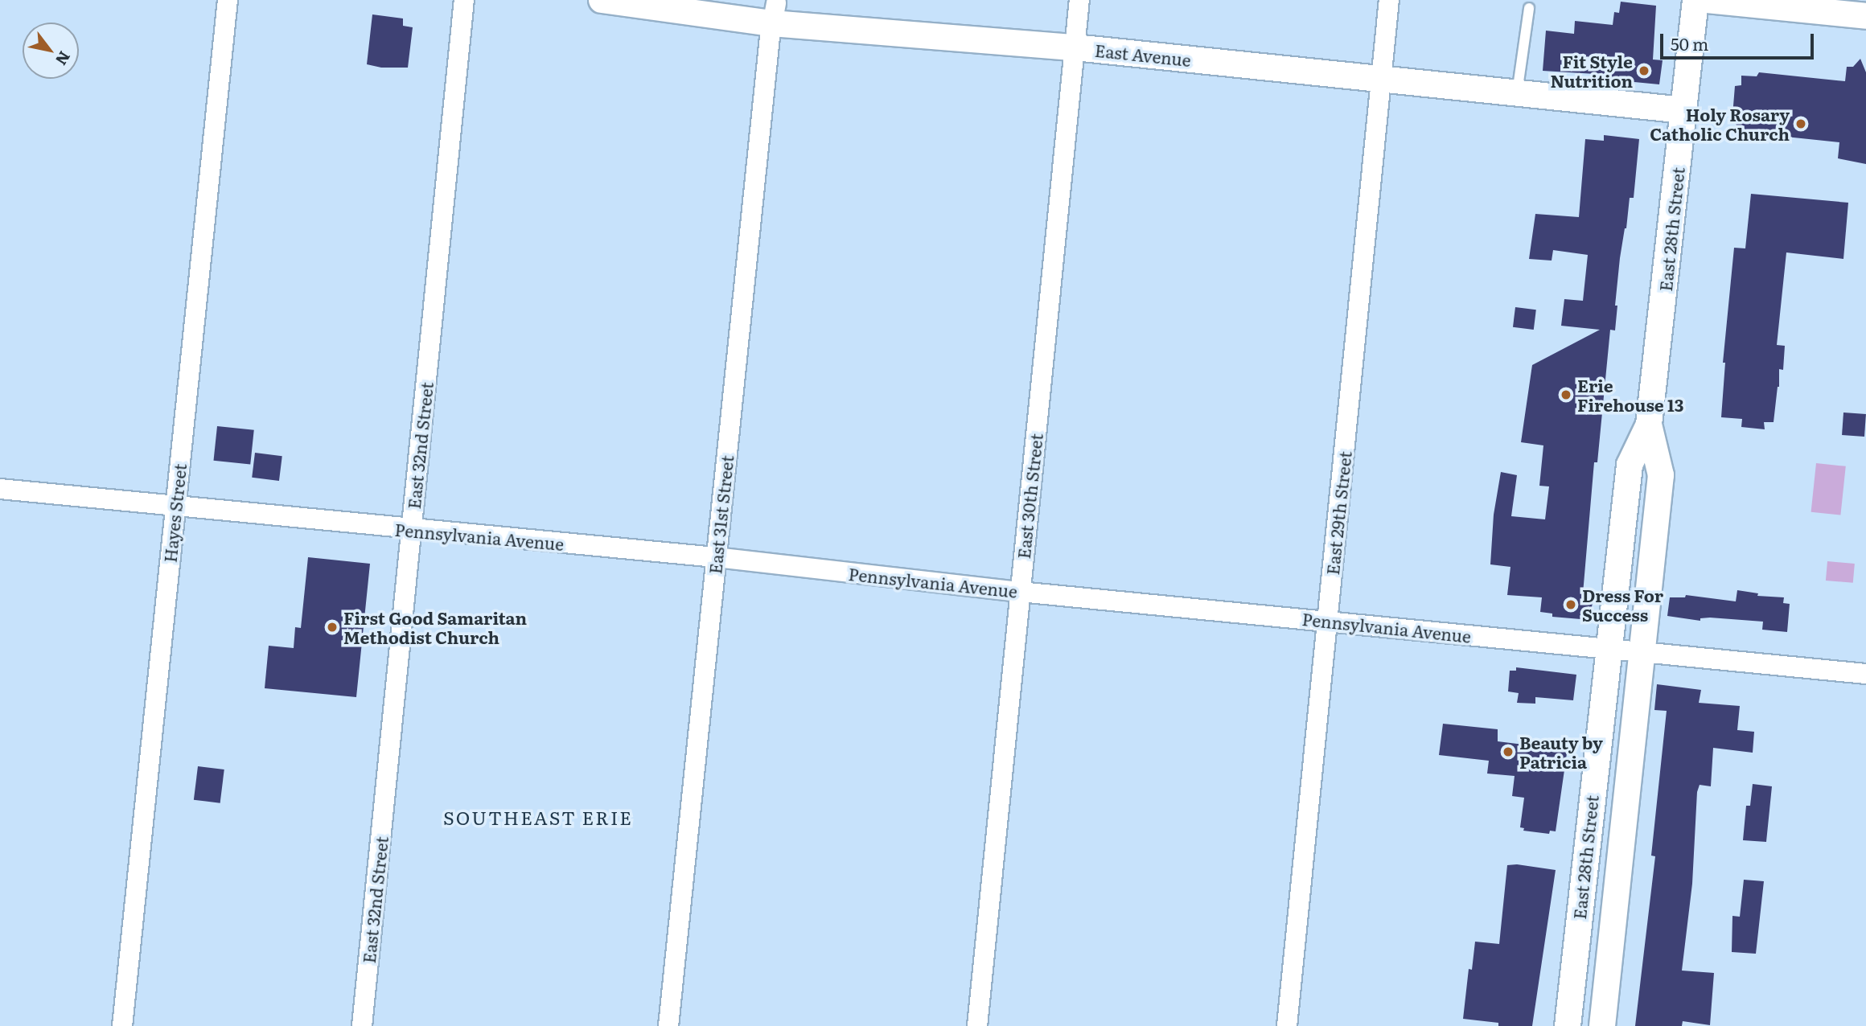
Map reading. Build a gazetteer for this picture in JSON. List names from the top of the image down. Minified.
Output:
{"streets":{"street":["East Avenue","East 28th Street","East 32nd Street","East 30th Street","Hayes Street","East 29th Street","East 31st Street","Pennsylvania Avenue"]},"crossings":[["East Avenue","East 28th Street"],["East Avenue","East 30th Street"],["East Avenue","East 29th Street"],["East Avenue","East 31st Street"],["East 28th Street","Pennsylvania Avenue"],["East 32nd Street","Pennsylvania Avenue"],["East 30th Street","Pennsylvania Avenue"],["Hayes Street","Pennsylvania Avenue"],["East 29th Street","Pennsylvania Avenue"],["East 31st Street","Pennsylvania Avenue"]],"districts":["SOUTHEAST ERIE"],"places":["Fit Style Nutrition","Holy Rosary Catholic Church","Erie Firehouse 13","Dress For Success","First Good Samaritan Methodist Church","Beauty by Patricia"],"scale_bar":"50 m","north":"bottom right"}
